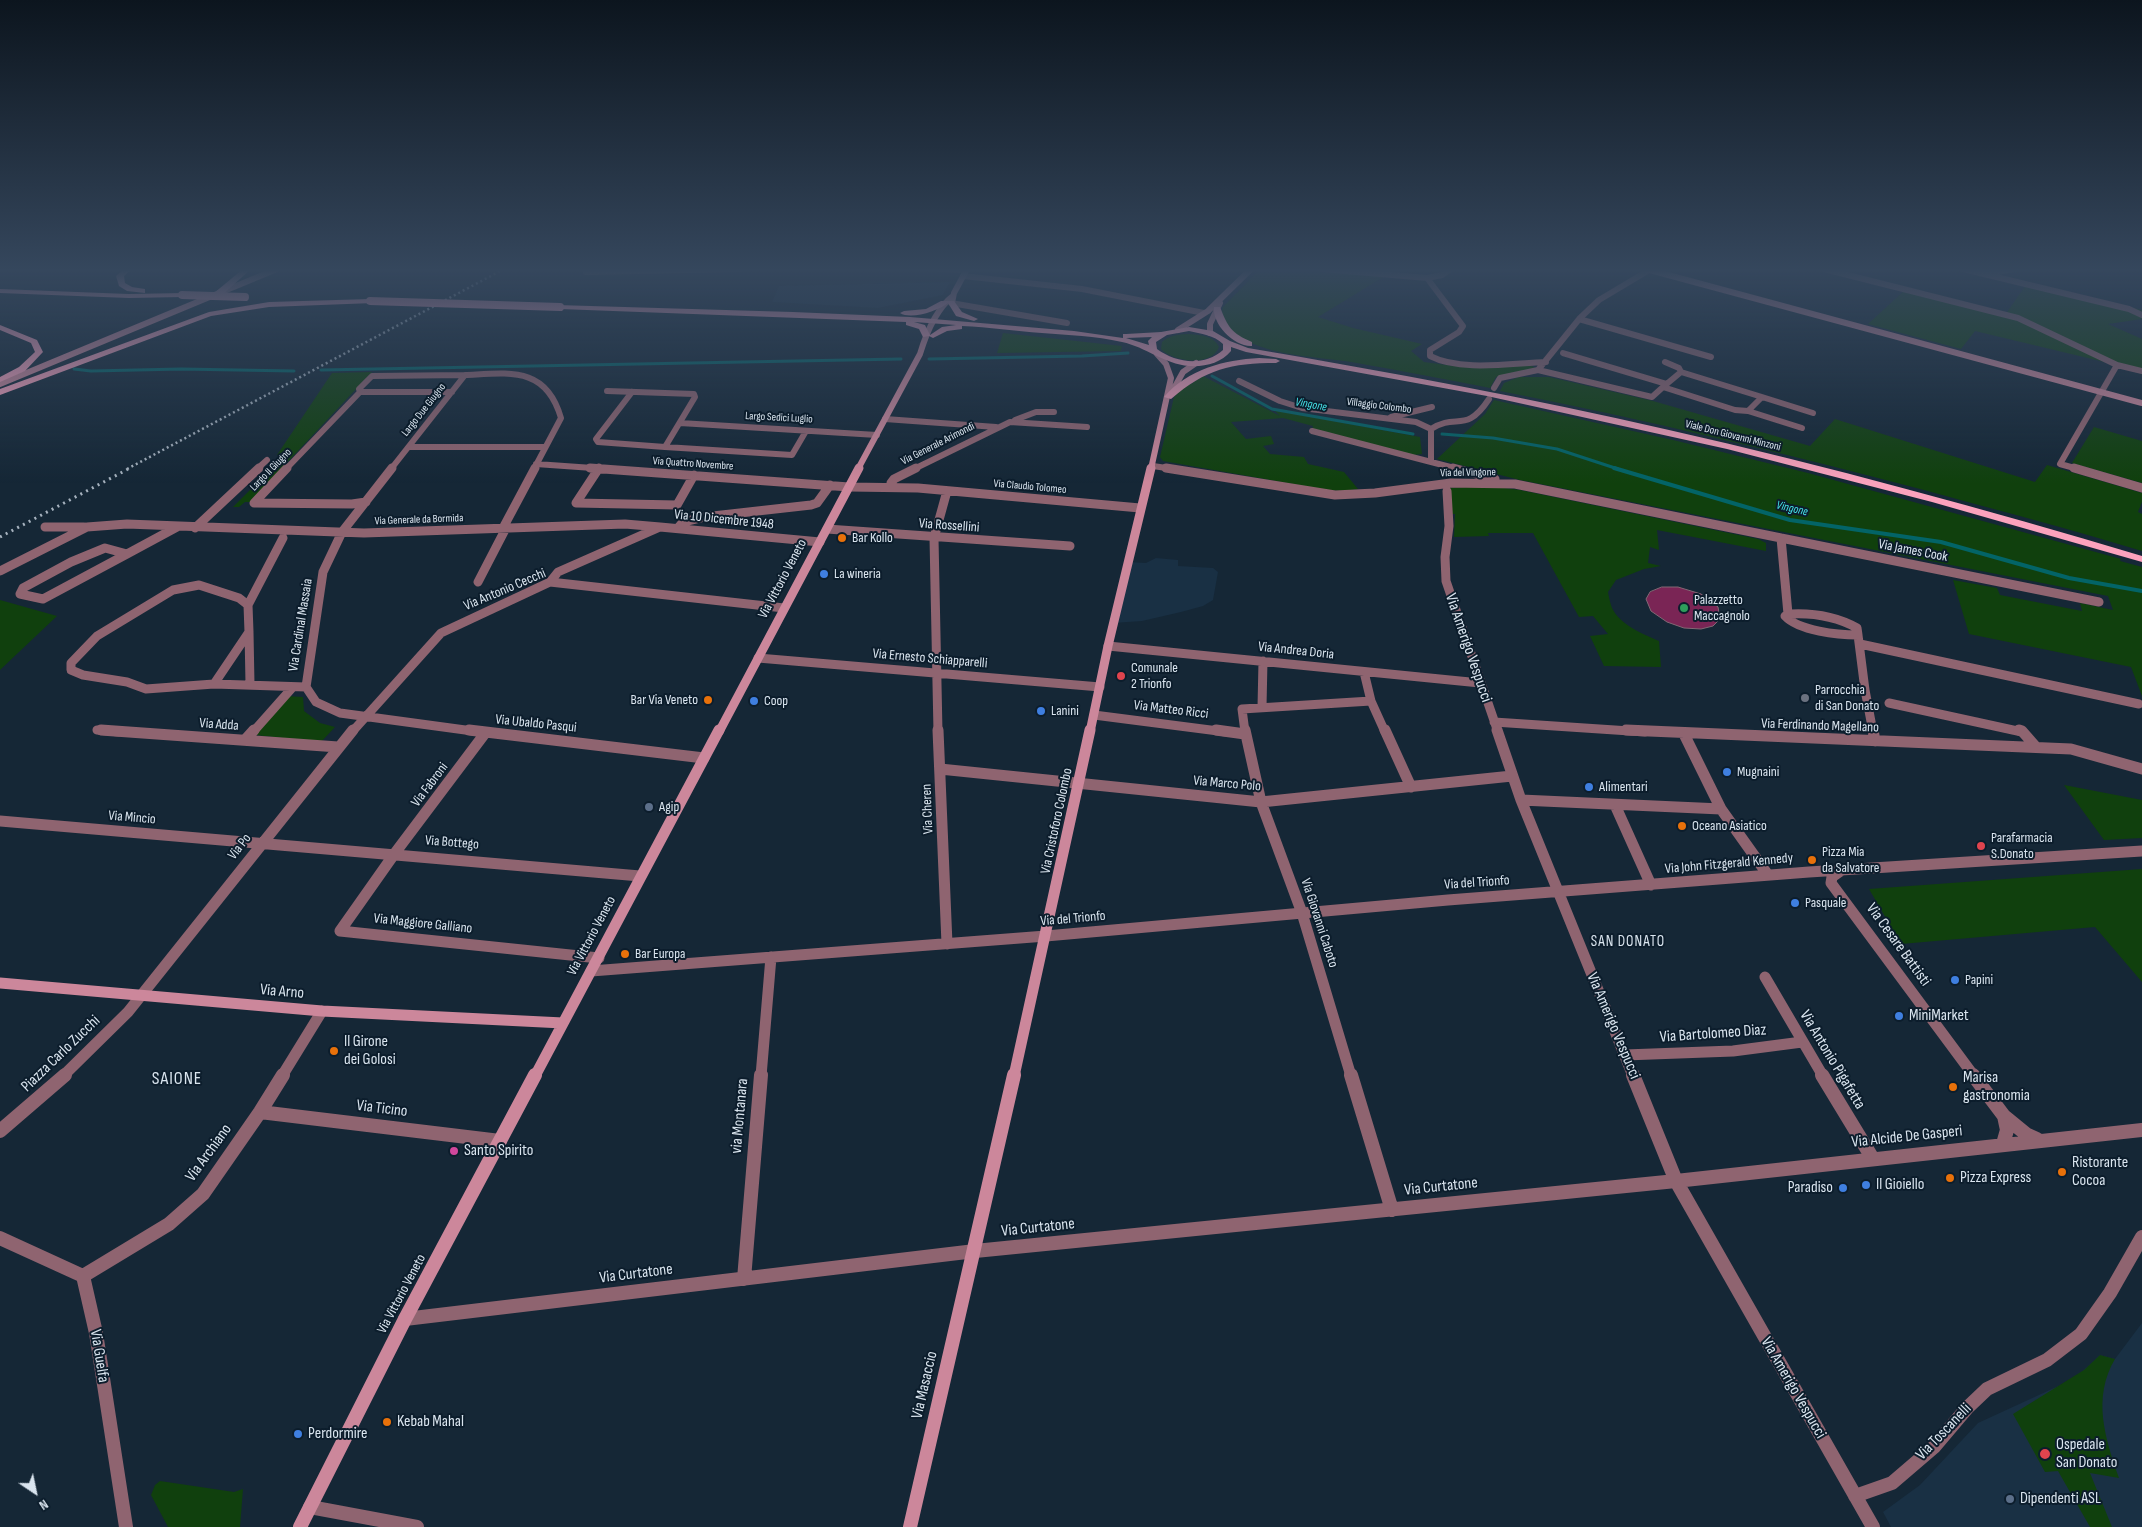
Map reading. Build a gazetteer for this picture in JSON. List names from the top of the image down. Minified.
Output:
{"streets":{"main road":["Viale Don Giovanni Minzoni","Via Vittorio Veneto","Via Cristoforo Colombo","Via Arno","Via Masaccio"],"street":["Villaggio Colombo","Largo Due Giugno","Largo Sedici Luglio","Via Generale Arimondi","Via Quattro Novembre","Largo II Giugno","Via del Vingone","Via Claudio Tolomeo","Via Generale da Bormida","Via 10 Dicembre 1948","Via Rossellini","Via James Cook","Via Antonio Cecchi","Via Cardinal Massaia","Via Amerigo Vespucci","Via Andrea Doria","Via Ernesto Schiapparelli","Via Matteo Ricci","Via Ubaldo Pasqui","Via Adda","Via Ferdinando Magellano","Via Marco Polo","Via Fabroni","Via Cheren","Via Mincio","Via Bottego","Via Po","Via John Fitzgerald Kennedy","Via del Trionfo","Via Giovanni Caboto","Via Maggiore Galliano","Via Cesare Battisti","Via Bartolomeo Diaz","Piazza Carlo Zucchi","Via Antonio Pigafetta","Via Ticino","via Montanara","Via Alcide De Gasperi","Via Archiano","Via Curtatone","Via Guelfa","Via Toscanelli"]},"crossings":[["Largo Due Giugno","Largo II Giugno"],["Largo Due Giugno","Via Generale da Bormida"],["Largo Due Giugno","Via Cardinal Massaia"],["Largo Sedici Luglio","Via Vittorio Veneto"],["Viale Don Giovanni Minzoni","Via Cristoforo Colombo"],["Via Generale Arimondi","Via Claudio Tolomeo"],["Via Quattro Novembre","Via Claudio Tolomeo"],["Via Quattro Novembre","Via Vittorio Veneto"],["Via del Vingone","Via James Cook"],["Via del Vingone","Via Cristoforo Colombo"],["Via Claudio Tolomeo","Via Vittorio Veneto"],["Via Claudio Tolomeo","Via Cheren"],["Via Claudio Tolomeo","Via Cristoforo Colombo"],["Via Generale da Bormida","Via 10 Dicembre 1948"],["Via Generale da Bormida","Via Cardinal Massaia"],["Via 10 Dicembre 1948","Via Vittorio Veneto"],["Via 10 Dicembre 1948","Via Antonio Cecchi"],["Via Rossellini","Via Vittorio Veneto"],["Via Rossellini","Via Cheren"],["Via Vittorio Veneto","Via Antonio Cecchi"],["Via Vittorio Veneto","Via Ernesto Schiapparelli"],["Via Vittorio Veneto","Via Ubaldo Pasqui"],["Via Vittorio Veneto","Via Bottego"],["Via Vittorio Veneto","Via del Trionfo"],["Via Vittorio Veneto","Via Maggiore Galliano"],["Via Vittorio Veneto","Via Arno"],["Via Vittorio Veneto","Via Ticino"],["Via Vittorio Veneto","Via Curtatone"],["Via Antonio Cecchi","Via Cardinal Massaia"],["Via Antonio Cecchi","Via Ubaldo Pasqui"],["Via Antonio Cecchi","Via Po"],["Via Cardinal Massaia","Via Ubaldo Pasqui"],["Via Cardinal Massaia","Via Po"],["Via Amerigo Vespucci","Via Andrea Doria"],["Via Amerigo Vespucci","Via Ferdinando Magellano"],["Via Amerigo Vespucci","Via Marco Polo"],["Via Amerigo Vespucci","Via John Fitzgerald Kennedy"],["Via Amerigo Vespucci","Via del Trionfo"],["Via Amerigo Vespucci","Via Bartolomeo Diaz"],["Via Amerigo Vespucci","Via Alcide De Gasperi"],["Via Amerigo Vespucci","Via Curtatone"],["Via Amerigo Vespucci","Via Toscanelli"],["Via Andrea Doria","Via Cristoforo Colombo"],["Via Ernesto Schiapparelli","Via Cheren"],["Via Ernesto Schiapparelli","Via Cristoforo Colombo"],["Via Matteo Ricci","Via Cristoforo Colombo"],["Via Matteo Ricci","Via Giovanni Caboto"],["Via Ubaldo Pasqui","Via Fabroni"],["Via Ubaldo Pasqui","Via Po"],["Via Adda","Via Po"],["Via Marco Polo","Via Cheren"],["Via Marco Polo","Via Cristoforo Colombo"],["Via Marco Polo","Via Giovanni Caboto"],["Via Fabroni","Via Bottego"],["Via Fabroni","Via Maggiore Galliano"],["Via Cheren","Via del Trionfo"],["Via Mincio","Via Bottego"],["Via Mincio","Via Po"],["Via Cristoforo Colombo","Via del Trionfo"],["Via Cristoforo Colombo","Via Curtatone"],["Via Cristoforo Colombo","Via Masaccio"],["Via Bottego","Via Po"],["Via Bottego","Via Maggiore Galliano"],["Via Po","Via Arno"],["Via Po","Piazza Carlo Zucchi"],["Via John Fitzgerald Kennedy","Via del Trionfo"],["Via del Trionfo","Via Giovanni Caboto"],["Via del Trionfo","via Montanara"],["Via Giovanni Caboto","Via Curtatone"],["Via Cesare Battisti","Via Alcide De Gasperi"],["Via Arno","Piazza Carlo Zucchi"],["Via Arno","Via Archiano"],["Via Bartolomeo Diaz","Via Antonio Pigafetta"],["Via Antonio Pigafetta","Via Alcide De Gasperi"],["Via Ticino","Via Archiano"],["via Montanara","Via Curtatone"],["Via Alcide De Gasperi","Via Curtatone"],["Via Archiano","Via Guelfa"],["Via Curtatone","Via Masaccio"]],"districts":["SAN DONATO","SAIONE"],"water":["Vingone"],"places":["Bar Kollo","La wineria","Palazzetto Maccagnolo","Comunale 2 Trionfo","Parrocchia di San Donato","Bar Via Veneto","Coop","Lanini","Mugnaini","Alimentari","Agip","Oceano Asiatico","Parafarmacia S.Donato","Pizza Mia da Salvatore","Pasquale","Bar Europa","Papini","MiniMarket","Il Girone dei Golosi","Marisa gastronomia","Santo Spirito","Ristorante Cocoa","Pizza Express","Il Gioiello","Paradiso","Kebab Mahal","Perdormire","Ospedale San Donato","Dipendenti ASL"],"north":"bottom right"}
